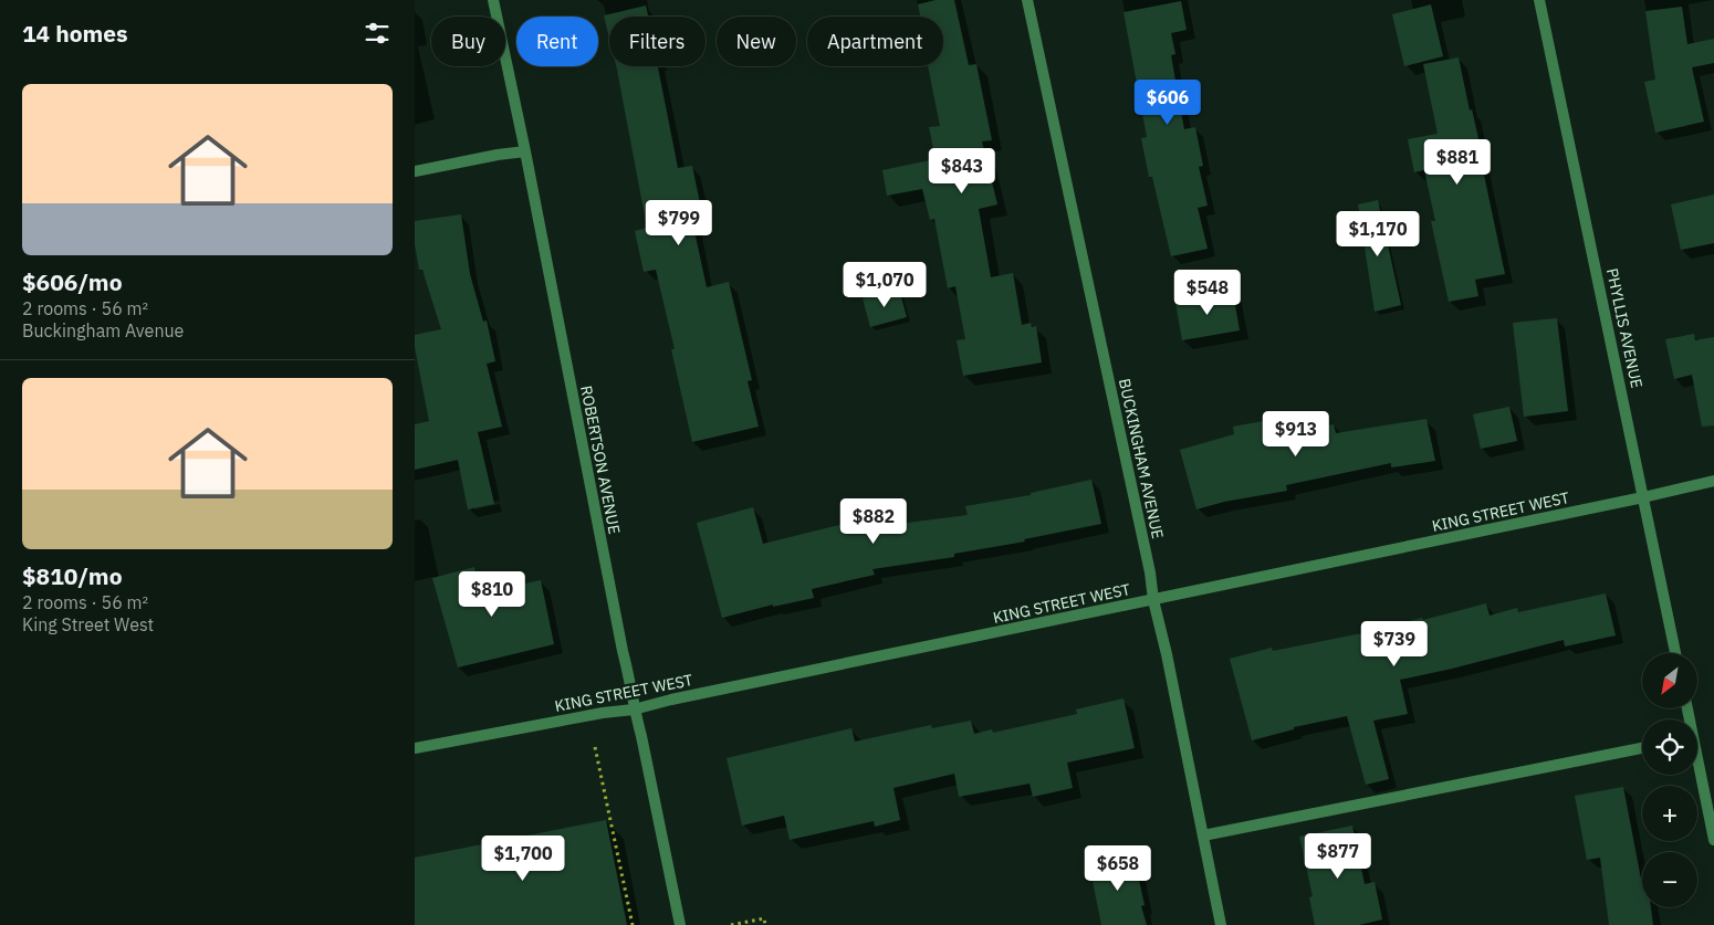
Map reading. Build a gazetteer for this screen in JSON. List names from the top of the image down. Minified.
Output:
{"streets":{"street":["PHYLLIS AVENUE","BUCKINGHAM AVENUE","ROBERTSON AVENUE","KING STREET WEST"]},"crossings":[["PHYLLIS AVENUE","KING STREET WEST"],["BUCKINGHAM AVENUE","KING STREET WEST"],["ROBERTSON AVENUE","KING STREET WEST"]],"north":"bottom left","page":{"heading":"14 homes","chip":["Buy","Rent","Filters","New","Apartment"],"list":[{"name":"$606/mo","note":"2 rooms · 56 m² · Buckingham Avenue"},{"name":"$810/mo","note":"2 rooms · 56 m² · King Street West"}],"price":["$606","$881","$843","$799","$1,170","$1,070","$548","$913","$882","$810","$739","$877","$1,700","$658"],"map_buttons":["+","−"]}}
